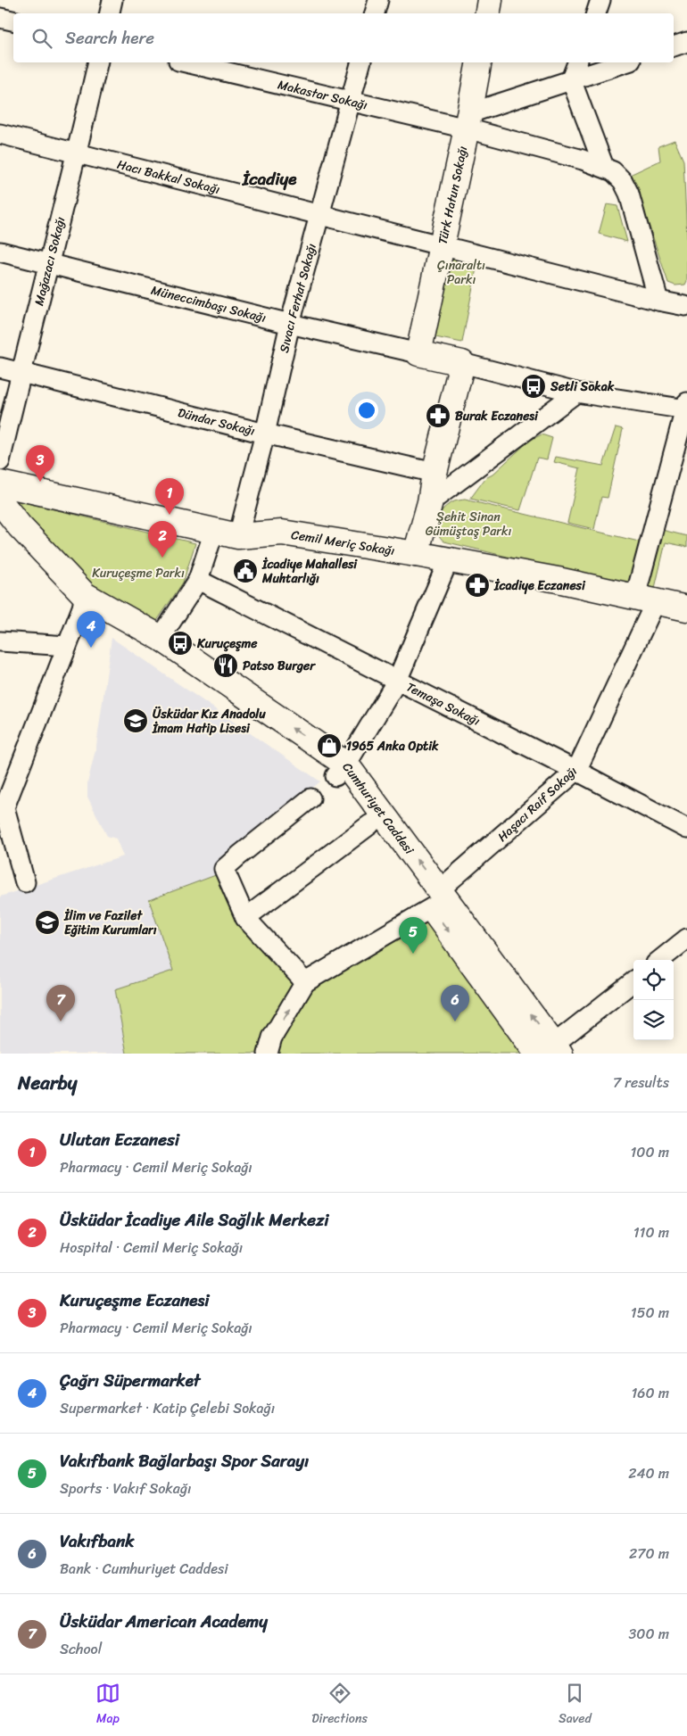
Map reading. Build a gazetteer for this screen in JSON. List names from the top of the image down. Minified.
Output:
{"streets":{"main road":["Türk Hatun Sokağı","Cemil Meriç Sokağı","Cumhuriyet Caddesi"],"street":["Makastar Sokağı","Hacı Bakkal Sokağı","Mağazacı Sokağı","Sıvacı Ferhat Sokağı","Müneccimbaşı Sokağı","Dündar Sokağı","Temaşa Sokağı","Haşacı Raif Sokağı"]},"crossings":[["Makastar Sokağı","Türk Hatun Sokağı"],["Makastar Sokağı","Sıvacı Ferhat Sokağı"],["Hacı Bakkal Sokağı","Türk Hatun Sokağı"],["Hacı Bakkal Sokağı","Mağazacı Sokağı"],["Hacı Bakkal Sokağı","Sıvacı Ferhat Sokağı"],["Türk Hatun Sokağı","Müneccimbaşı Sokağı"],["Mağazacı Sokağı","Müneccimbaşı Sokağı"],["Mağazacı Sokağı","Dündar Sokağı"],["Sıvacı Ferhat Sokağı","Müneccimbaşı Sokağı"],["Sıvacı Ferhat Sokağı","Dündar Sokağı"],["Sıvacı Ferhat Sokağı","Cemil Meriç Sokağı"],["Cemil Meriç Sokağı","Haşacı Raif Sokağı"],["Temaşa Sokağı","Haşacı Raif Sokağı"],["Haşacı Raif Sokağı","Cumhuriyet Caddesi"]],"districts":["İcadiye"],"parks":["Çınaraltı Parkı","Şehit Sinan Gümüştaş Parkı","Kuruçeşme Parkı"],"places":{"bus stop":["Setli Sokak","Kuruçeşme"],"pharmacy":["Burak Eczanesi","İcadiye Eczanesi"],"public building":["İcadiye Mahallesi Muhtarlığı"],"restaurant":["Patso Burger"],"school or university":["Üsküdar Kız Anadolu İmam Hatip Lisesi","İlim ve Fazilet Eğitim Kurumları"],"shop":["1965 Anka Optik"]},"page":{"search":"Search here","pins":["3","1","2","4","5","6","7"],"heading":["Nearby","7 results"],"list":[{"mark":"1","name":"Ulutan Eczanesi","note":"Pharmacy · Cemil Meriç Sokağı","value":"100 m"},{"mark":"2","name":"Üsküdar İcadiye Aile Sağlık Merkezi","note":"Hospital · Cemil Meriç Sokağı","value":"110 m"},{"mark":"3","name":"Kuruçeşme Eczanesi","note":"Pharmacy · Cemil Meriç Sokağı","value":"150 m"},{"mark":"4","name":"Çağrı Süpermarket","note":"Supermarket · Katip Çelebi Sokağı","value":"160 m"},{"mark":"5","name":"Vakıfbank Bağlarbaşı Spor Sarayı","note":"Sports · Vakıf Sokağı","value":"240 m"},{"mark":"6","name":"Vakıfbank","note":"Bank · Cumhuriyet Caddesi","value":"270 m"},{"mark":"7","name":"Üsküdar American Academy","note":"School","value":"300 m"}],"nav":["Map","Directions","Saved"]}}
